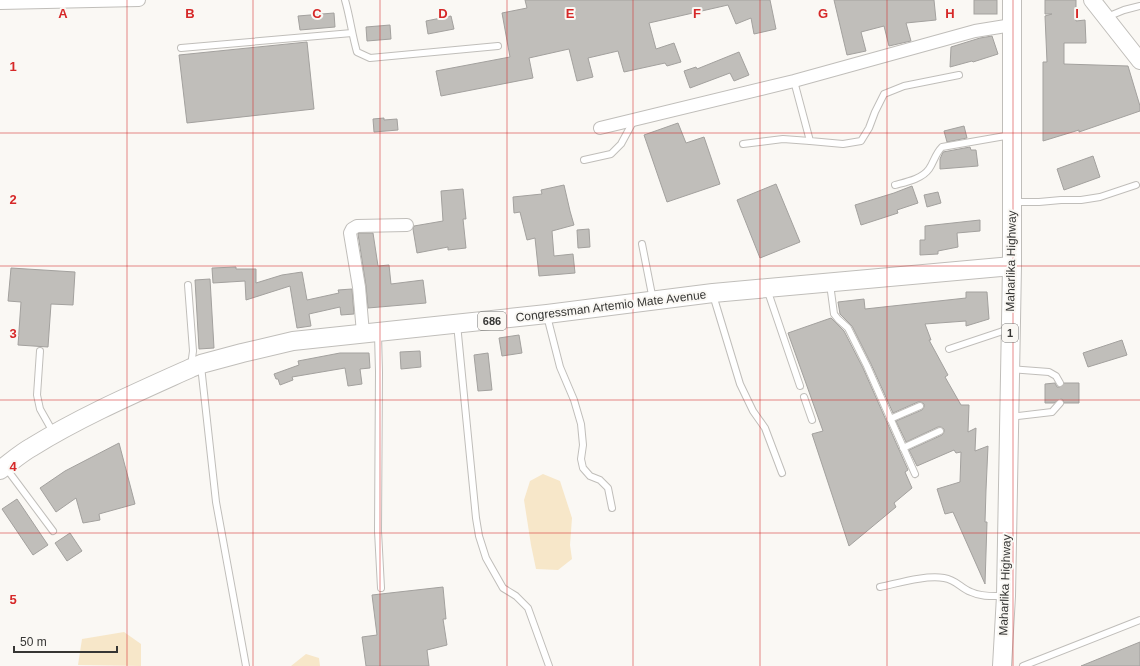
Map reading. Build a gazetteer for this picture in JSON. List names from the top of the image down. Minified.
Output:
{"streets":{"main road":["Maharlika Highway","Congressman Artemio Mate Avenue","686","1"]},"crossings":[["Maharlika Highway","Congressman Artemio Mate Avenue"]],"scale_bar":"50 m","grid":{"columns":["A","B","C","D","E","F","G","H","I"],"rows":["1","2","3","4","5"]}}
